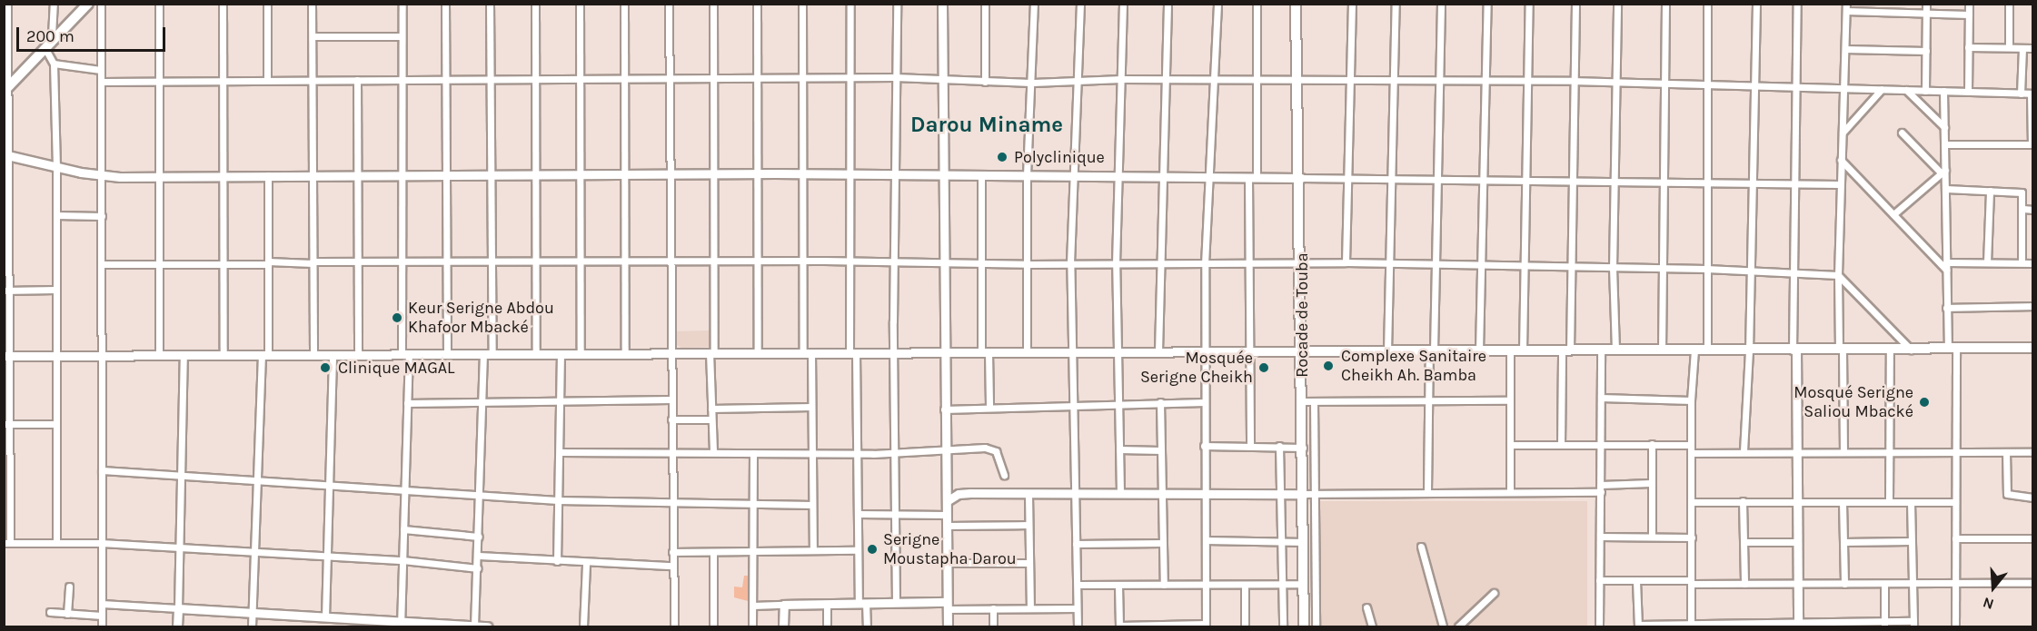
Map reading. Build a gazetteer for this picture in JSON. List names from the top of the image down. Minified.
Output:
{"streets":{"main road":["Rocade de Touba"]},"districts":["Darou Miname"],"places":["Polyclinique","Keur Serigne Abdou Khafoor Mbacké","Complexe Sanitaire Cheikh Ah. Bamba","Clinique MAGAL","Mosquée Serigne Cheikh","Mosqué Serigne Saliou Mbacké","Serigne Moustapha Darou"],"scale_bar":"200 m","north":"bottom"}
